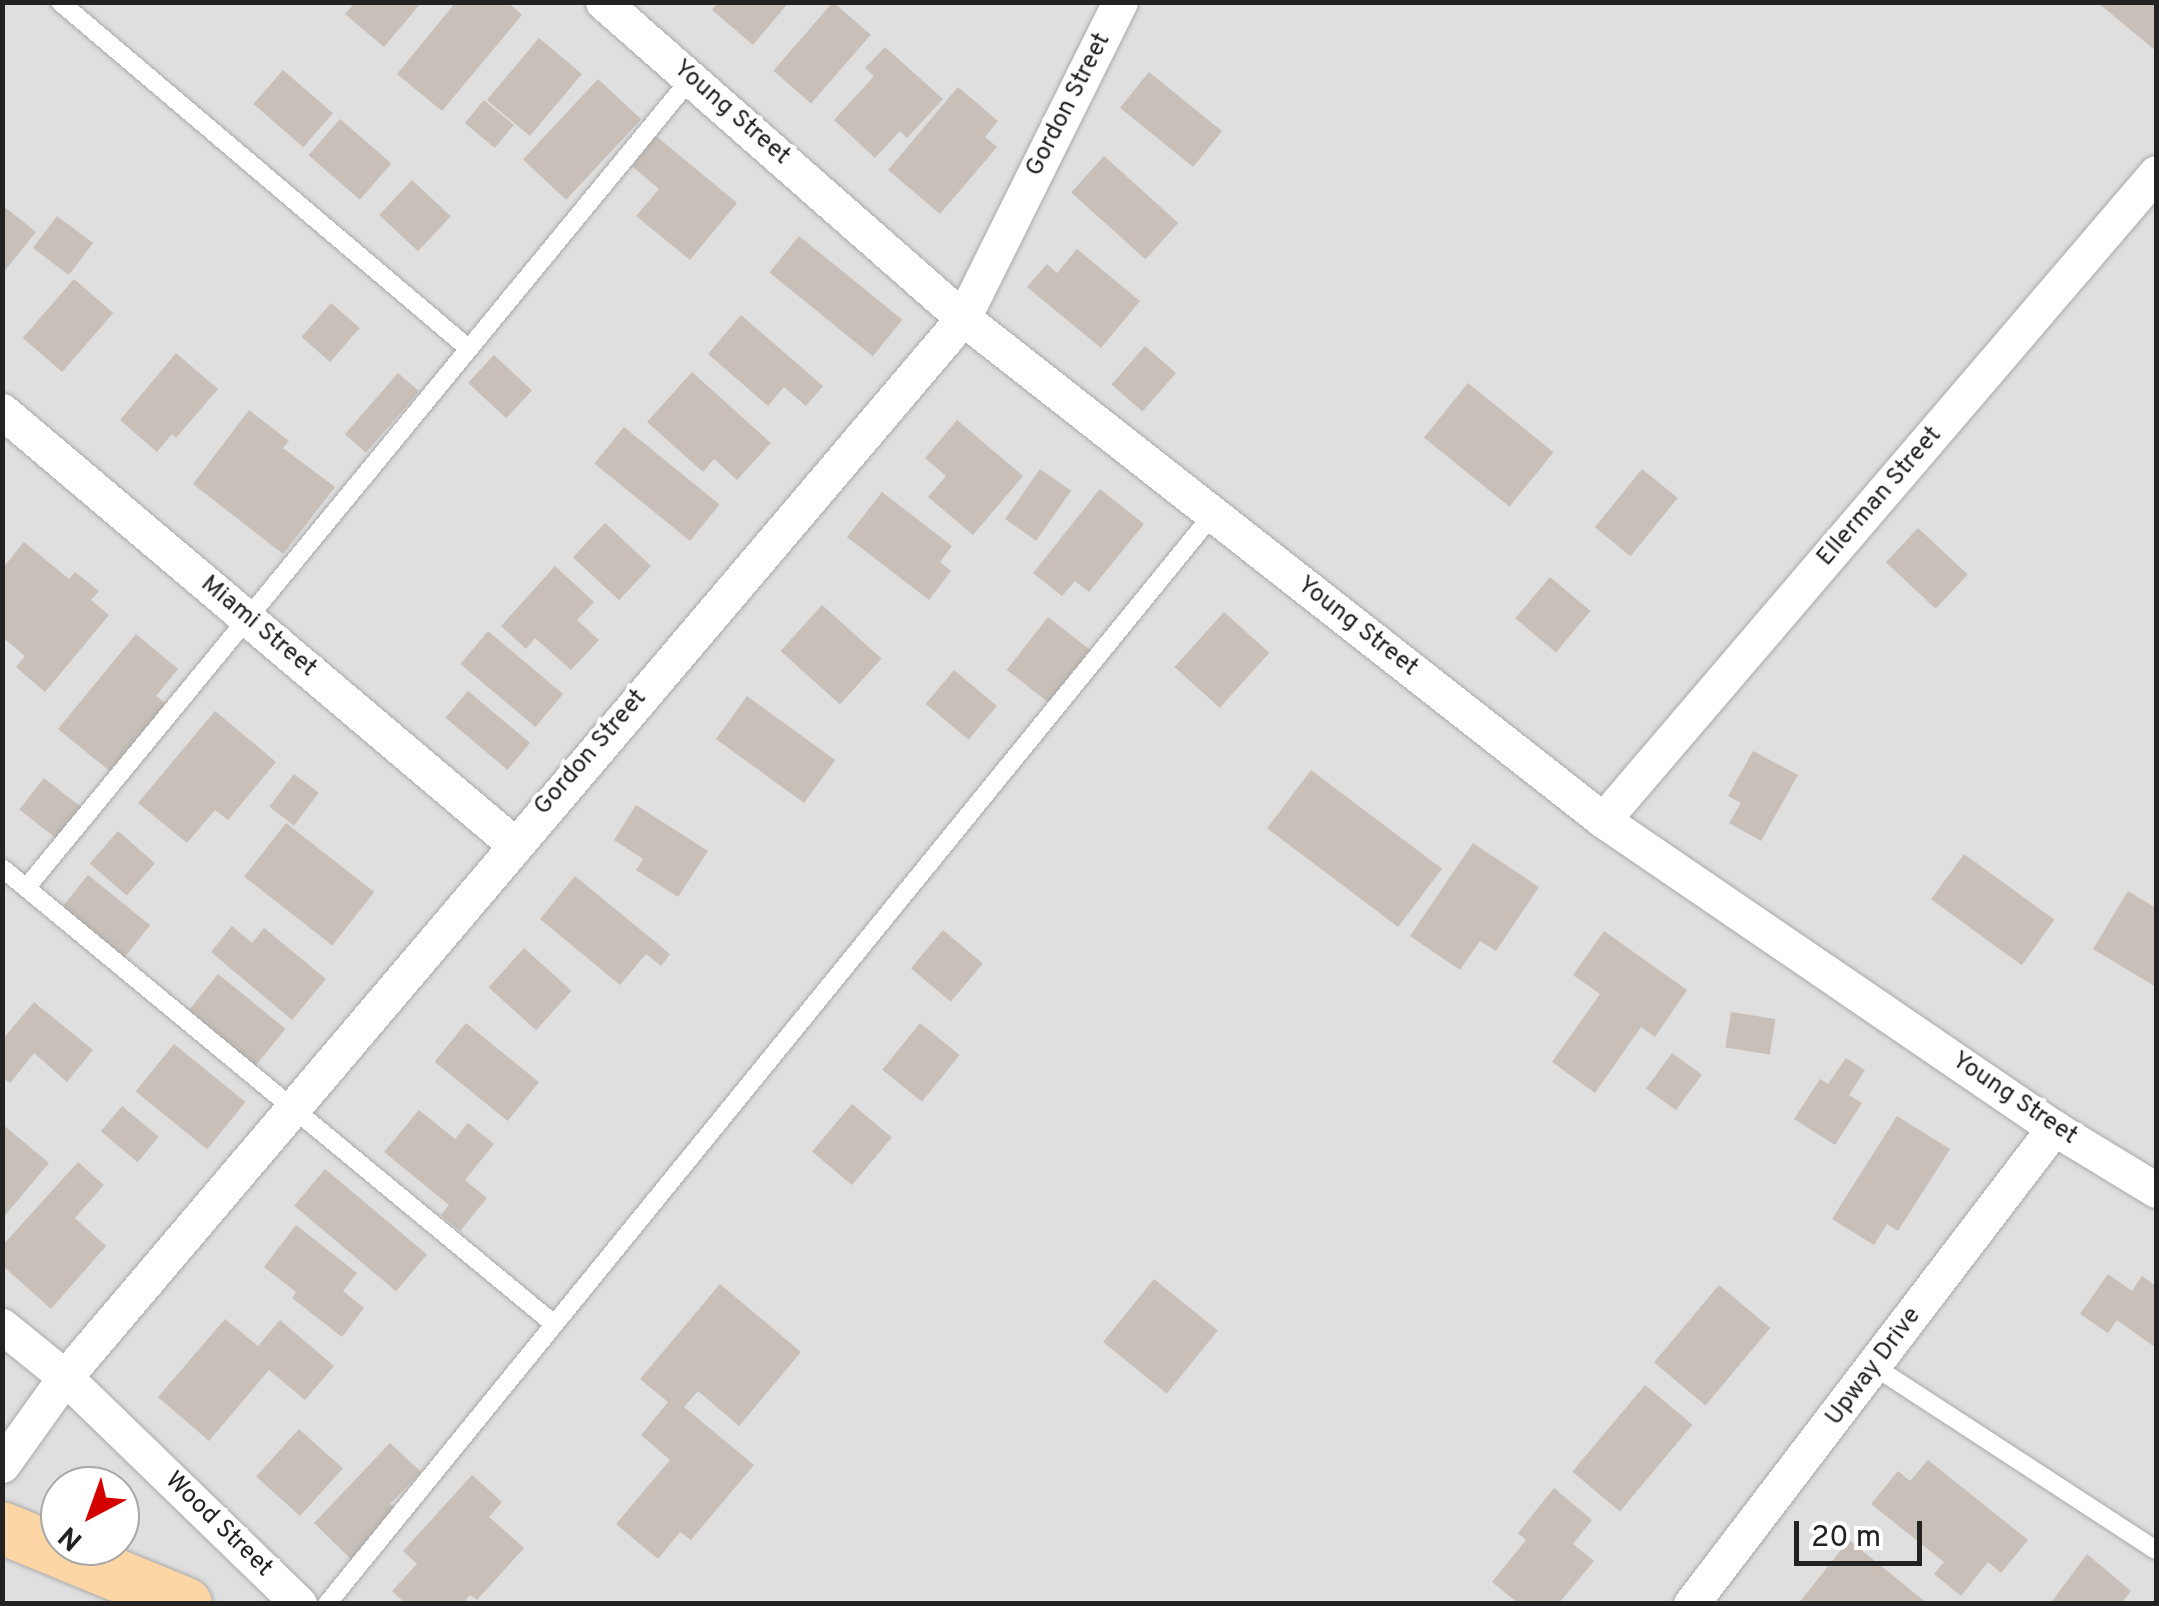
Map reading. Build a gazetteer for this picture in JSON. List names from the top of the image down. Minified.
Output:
{"streets":{"street":["Gordon Street","Young Street","Ellerman Street","Miami Street","Upway Drive","Wood Street"]},"crossings":[["Gordon Street","Young Street"],["Gordon Street","Miami Street"],["Gordon Street","Wood Street"],["Young Street","Ellerman Street"],["Young Street","Upway Drive"]],"scale_bar":"20 m","north":"bottom left"}
